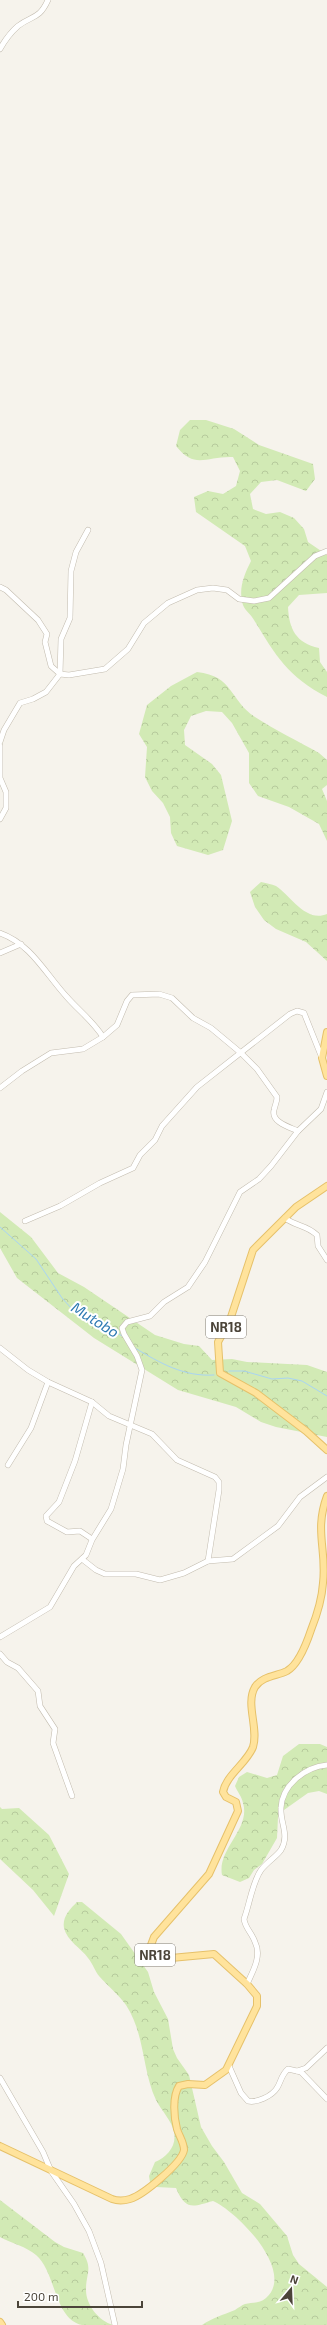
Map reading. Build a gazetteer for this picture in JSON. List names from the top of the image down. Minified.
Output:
{"streets":{"main road":["NR18"]},"water":["Mutobo"],"scale_bar":"200 m","north":"top"}
